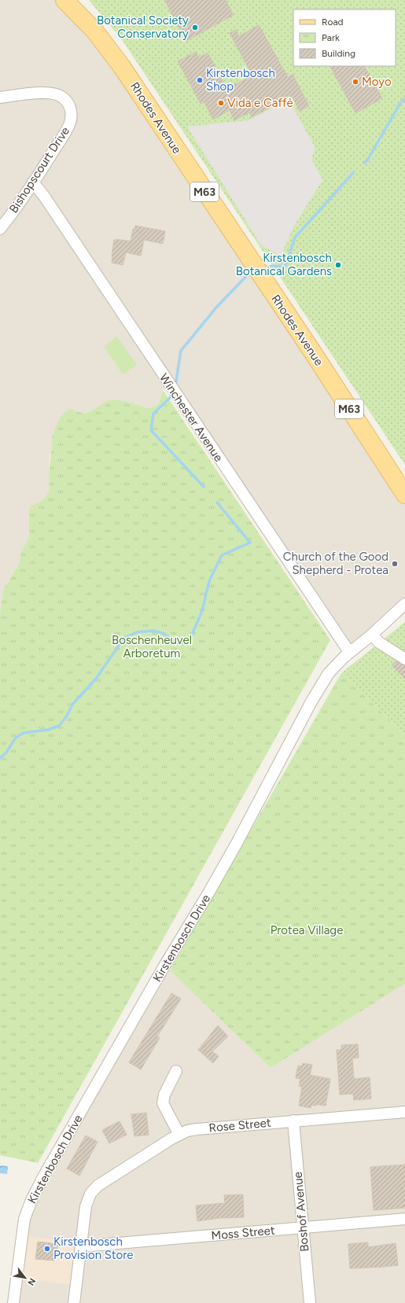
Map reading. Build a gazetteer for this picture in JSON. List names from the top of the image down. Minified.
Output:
{"streets":{"main road":["Rhodes Avenue","M63"],"street":["Bishopscourt Drive","Winchester Avenue","Kirstenbosch Drive","Rose Street","Boshof Avenue","Moss Street"]},"crossings":[["Bishopscourt Drive","Winchester Avenue"],["Winchester Avenue","Kirstenbosch Drive"],["Rose Street","Boshof Avenue"],["Rose Street","Moss Street"],["Boshof Avenue","Moss Street"]],"parks":["Boschenheuvel Arboretum","Protea Village"],"places":["Botanical Society Conservatory","Kirstenbosch Shop","Moyo","Vida e Caffè","Kirstenbosch Botanical Gardens","Church of the Good Shepherd - Protea","Kirstenbosch Provision Store"],"legend":["Road","Park","Building"],"north":"bottom right"}
